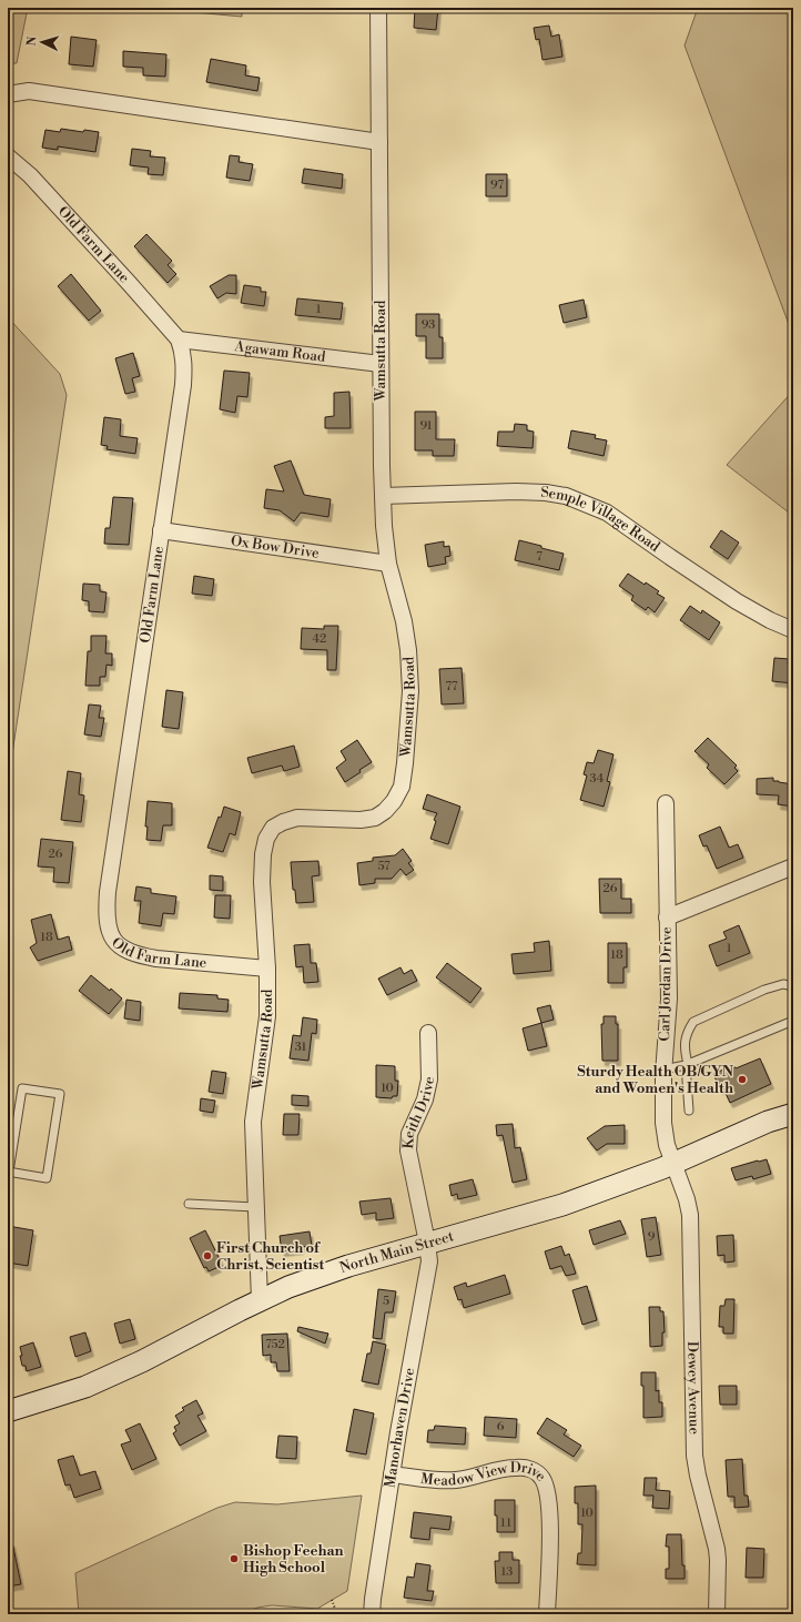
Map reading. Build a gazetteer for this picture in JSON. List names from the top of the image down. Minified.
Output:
{"streets":{"main road":["North Main Street"],"street":["Old Farm Lane","Wamsutta Road","Agawam Road","Semple Village Road","Ox Bow Drive","Carl Jordan Drive","Keith Drive","Dewey Avenue","Manorhaven Drive","Meadow View Drive"]},"crossings":[["Old Farm Lane","Wamsutta Road"],["Old Farm Lane","Agawam Road"],["Old Farm Lane","Ox Bow Drive"],["Wamsutta Road","Agawam Road"],["Wamsutta Road","Semple Village Road"],["Wamsutta Road","Ox Bow Drive"],["Wamsutta Road","North Main Street"],["Carl Jordan Drive","North Main Street"],["Carl Jordan Drive","Dewey Avenue"],["Keith Drive","North Main Street"],["Keith Drive","Manorhaven Drive"],["North Main Street","Dewey Avenue"],["North Main Street","Manorhaven Drive"],["Manorhaven Drive","Meadow View Drive"]],"places":["Sturdy Health OB/GYN and Women's Health","First Church of Christ, Scientist","Bishop Feehan High School"],"house_numbers":["97","1","93","91","7","42","77","34","26","57","26","18","1","18","31","10","9","5","752","6","10","11","13"],"north":"left"}
